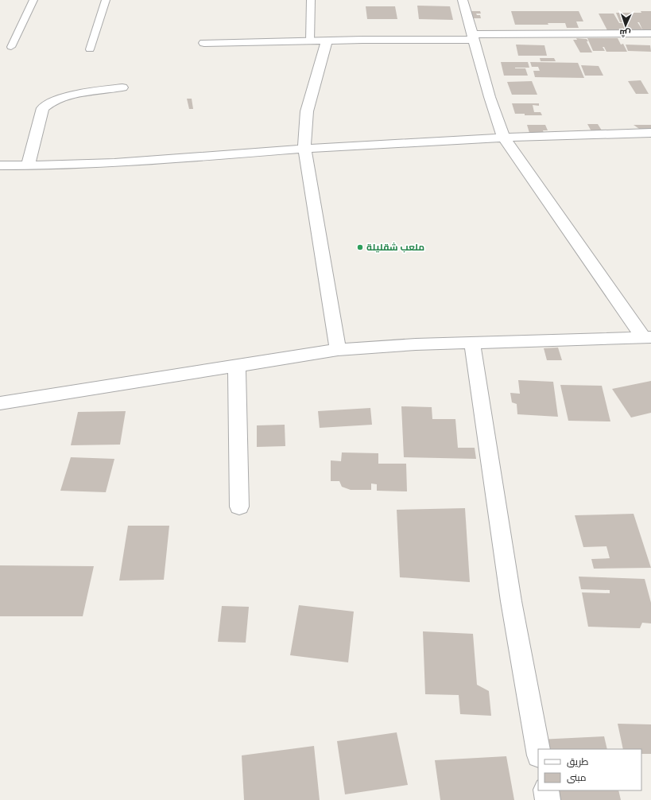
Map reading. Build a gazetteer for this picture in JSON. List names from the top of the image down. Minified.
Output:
{"places":["ملعب شقليلة"],"legend":["طريق","مبنى"],"north":"bottom"}
